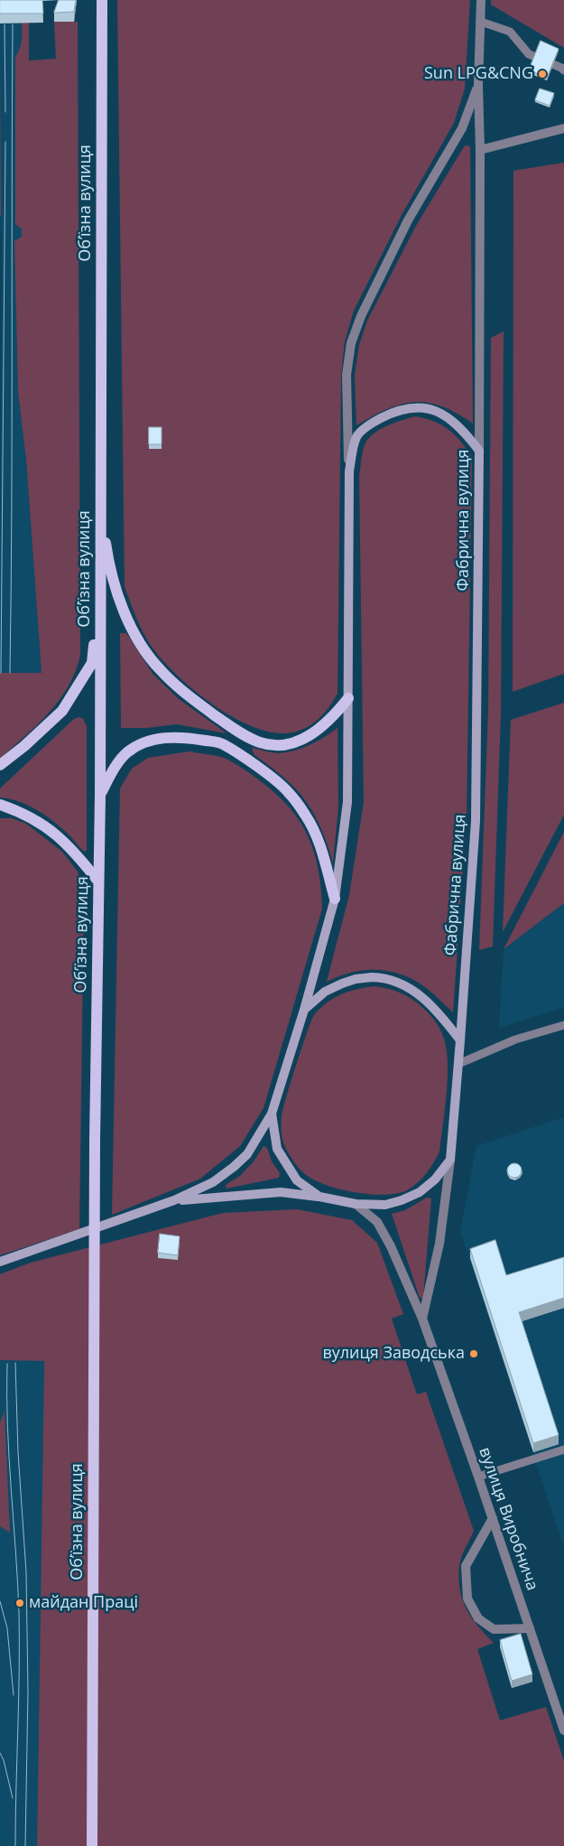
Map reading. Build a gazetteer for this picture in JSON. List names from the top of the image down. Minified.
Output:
{"streets":{"main road":["Обʼїзна вулиця","Фабрична вулиця"],"street":["вулиця Виробнича"]},"places":["Sun LPG&CNG","вулиця Заводська","майдан Праці"]}
